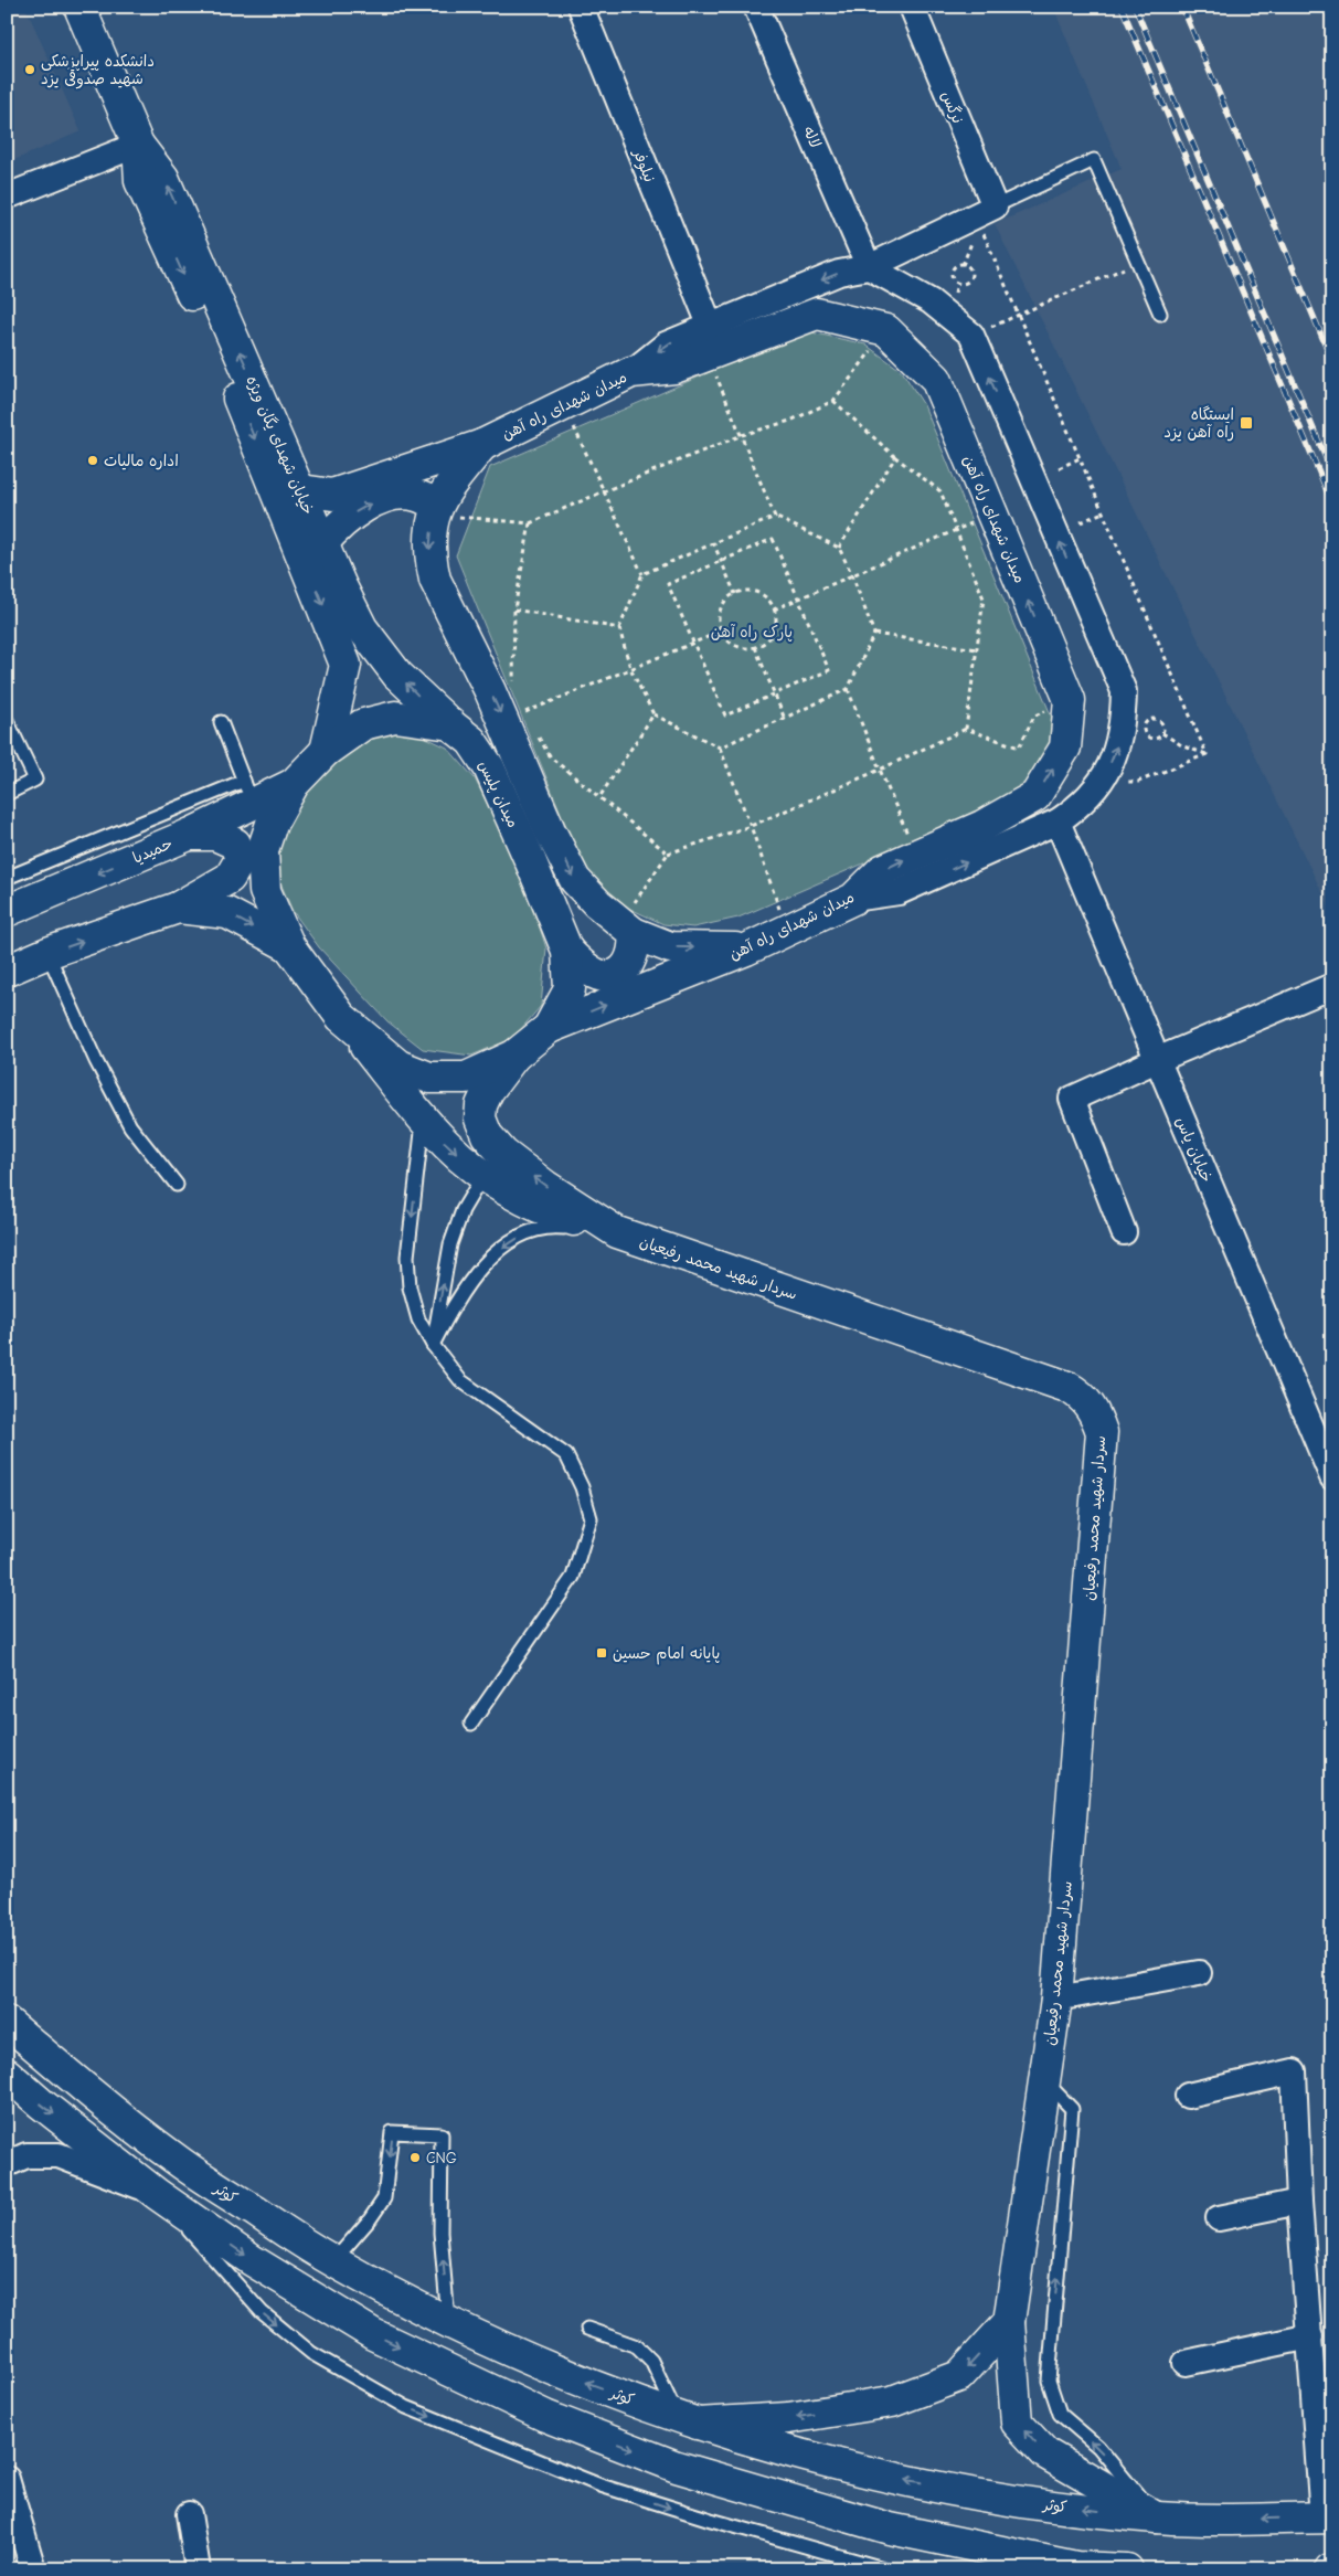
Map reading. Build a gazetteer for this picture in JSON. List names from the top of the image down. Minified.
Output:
{"streets":{"main road":["میدان شهدای راه آهن","خیابان شهدای یگان ویژه","میدان پلیس","حمیدیا","سردار شهید محمد رفیعیان","کوثر"],"street":["نرگس","لاله","نیلوفر","خیابان یاس"]},"crossings":[["میدان شهدای راه آهن","خیابان شهدای یگان ویژه"],["میدان شهدای راه آهن","میدان پلیس"],["خیابان شهدای یگان ویژه","میدان پلیس"],["میدان پلیس","حمیدیا"],["میدان پلیس","سردار شهید محمد رفیعیان"],["سردار شهید محمد رفیعیان","کوثر"]],"parks":["پارک راه آهن"],"places":{"other":["دانشکده پیراپزشکی شهید صدوقی یزد","اداره مالیات","CNG"],"transit":["ایستگاه راه آهن یزد","پایانه امام حسین"]}}
